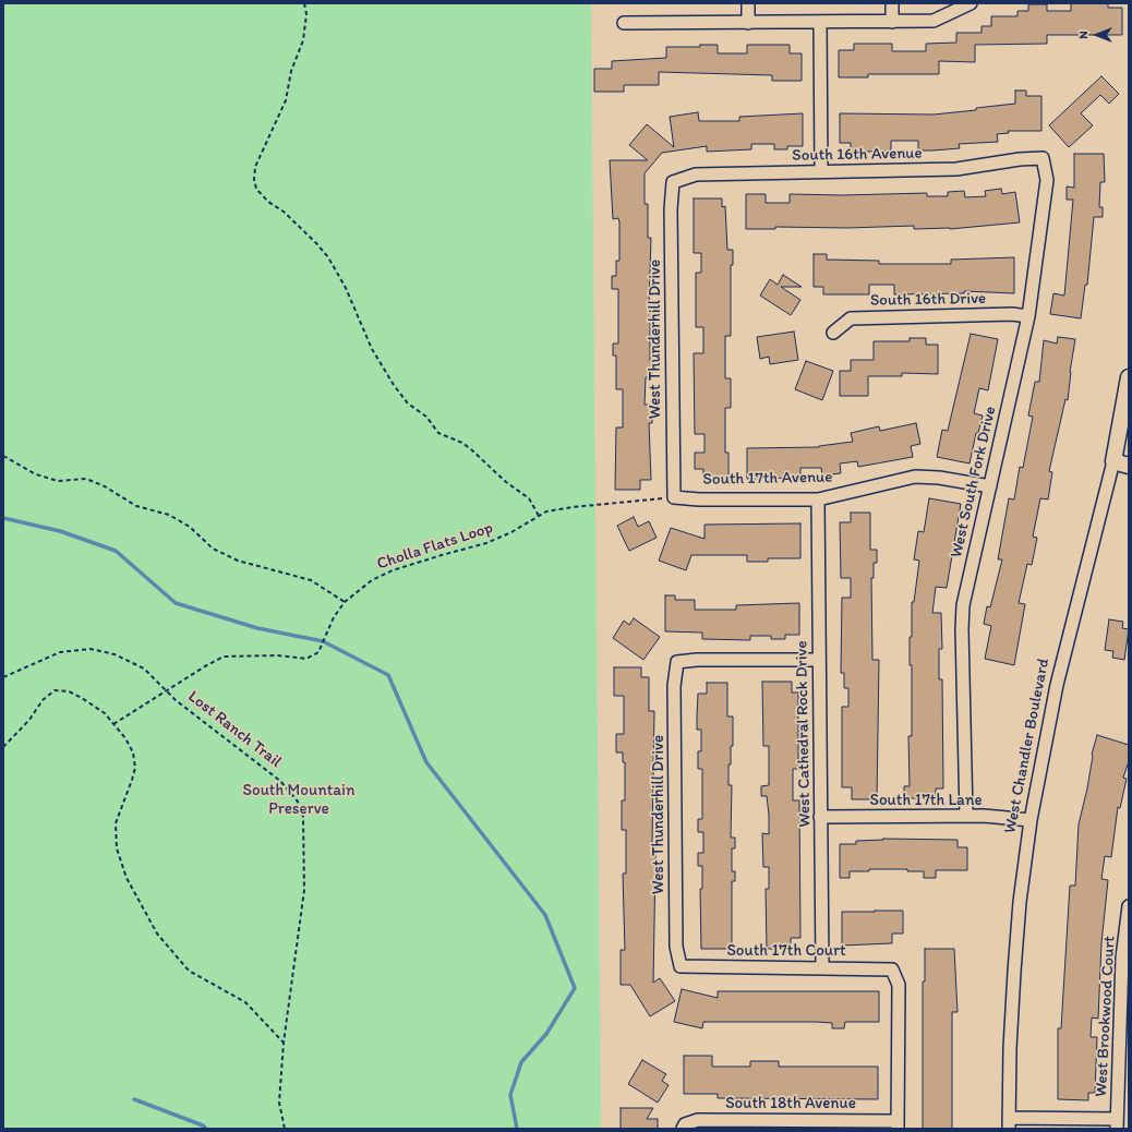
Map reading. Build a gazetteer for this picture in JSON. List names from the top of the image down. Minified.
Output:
{"streets":{"main road":["West Chandler Boulevard"],"street":["South 16th Avenue","South 16th Drive","West Thunderhill Drive","South 17th Avenue","West South Fork Drive","West Cathedral Rock Drive","South 17th Lane","South 17th Court","West Brookwood Court","South 18th Avenue"],"path":["Cholla Flats Loop","Lost Ranch Trail"]},"crossings":[["South 16th Avenue","West Thunderhill Drive"],["South 16th Avenue","West South Fork Drive"],["South 16th Drive","West South Fork Drive"],["West Thunderhill Drive","South 17th Avenue"],["West Thunderhill Drive","Cholla Flats Loop"],["West Thunderhill Drive","West Cathedral Rock Drive"],["West Thunderhill Drive","South 17th Court"],["South 17th Avenue","West South Fork Drive"],["South 17th Avenue","Cholla Flats Loop"],["South 17th Avenue","West Cathedral Rock Drive"],["West South Fork Drive","South 17th Lane"],["Cholla Flats Loop","Lost Ranch Trail"],["West Cathedral Rock Drive","South 17th Lane"],["West Cathedral Rock Drive","South 17th Court"],["West Chandler Boulevard","South 17th Lane"],["South 17th Court","South 18th Avenue"]],"parks":["South Mountain Preserve"],"north":"left"}
